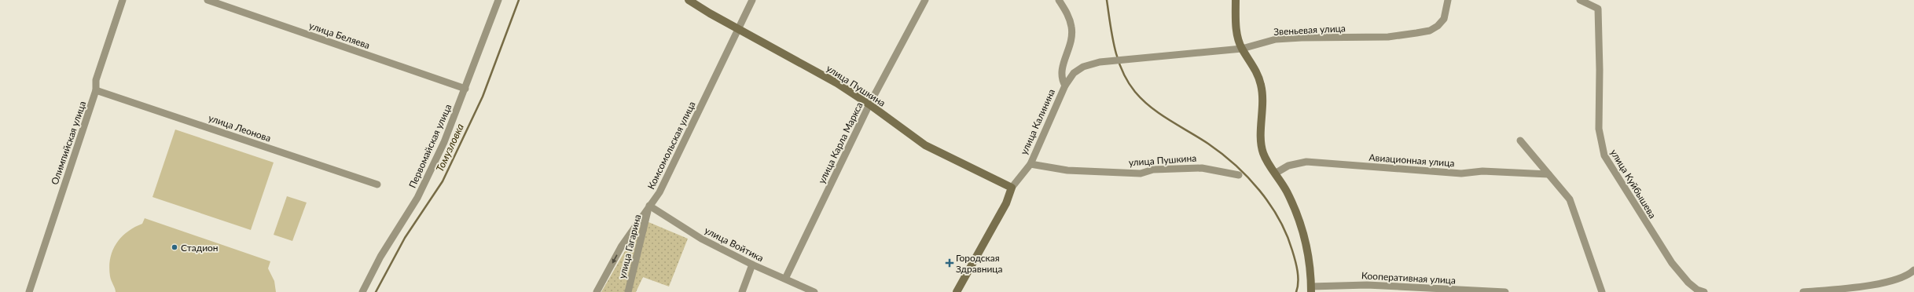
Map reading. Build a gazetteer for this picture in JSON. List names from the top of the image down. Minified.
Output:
{"streets":{"main road":["улица Пушкина","улица Калинина"],"street":["Звеньевая улица","улица Беляева","улица Леонова","Олимпийская улица","улица Карла Маркса","Комсомольская улица","Первомайская улица","Авиационная улица","улица Куйбышева","улица Войтика","улица Гагарина","Кооперативная улица"]},"crossings":[["Звеньевая улица","улица Калинина"],["улица Беляева","Первомайская улица"],["улица Пушкина","улица Калинина"],["улица Пушкина","улица Карла Маркса"],["улица Пушкина","Комсомольская улица"],["улица Леонова","Олимпийская улица"],["улица Карла Маркса","улица Войтика"],["Комсомольская улица","улица Войтика"],["Комсомольская улица","улица Гагарина"],["улица Войтика","улица Гагарина"]],"water":["Томузловка"],"places":{"other":["Стадион"],"health":["Городская Здравница"]}}
